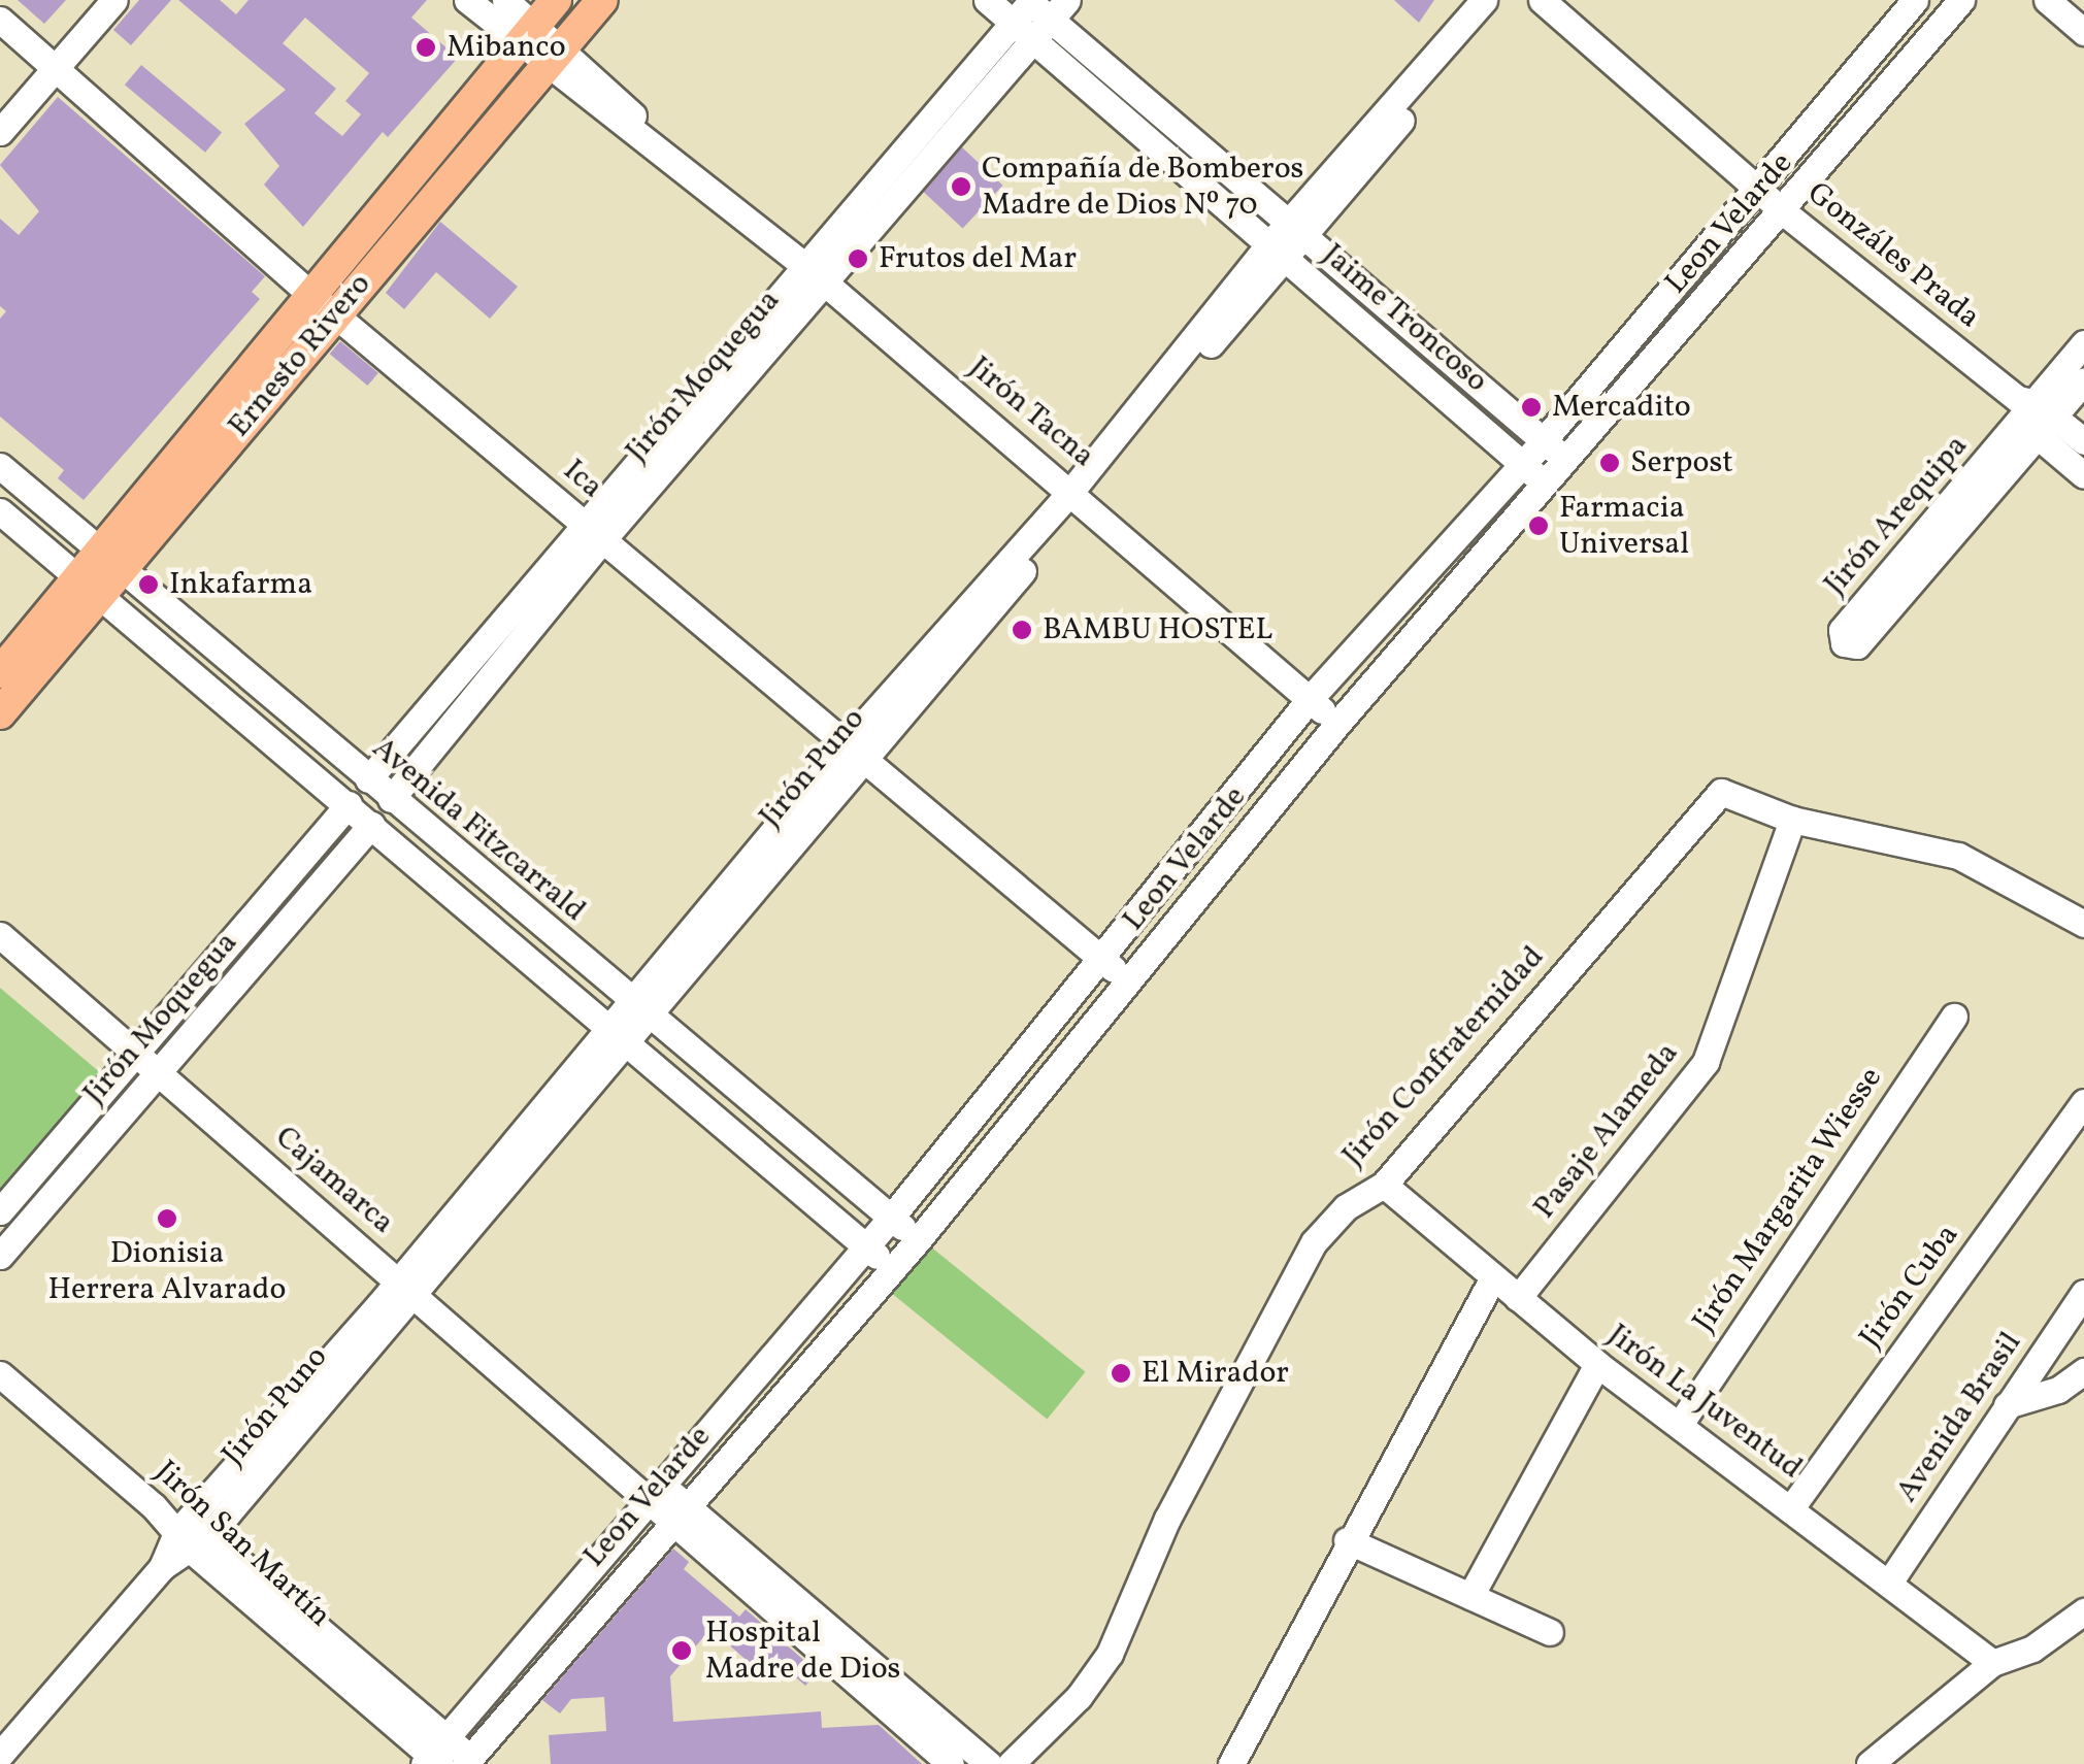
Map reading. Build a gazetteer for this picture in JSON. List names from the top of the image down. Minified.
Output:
{"streets":{"main road":["Ernesto Rivero"],"street":["Leon Velarde","Gonzáles Prada","Jaime Troncoso","Jirón Moquegua","Jirón Tacna","Ica","Jirón Arequipa","Jirón Puno","Avenida Fitzcarrald","Jirón Confraternidad","Pasaje Alameda","Cajamarca","Jirón Margarita Wiesse","Jirón Cuba","Jirón La Juventud","Avenida Brasil","Jirón San Martín"]},"crossings":[["Leon Velarde","Gonzáles Prada"],["Leon Velarde","Jaime Troncoso"],["Leon Velarde","Jirón Tacna"],["Leon Velarde","Ica"],["Leon Velarde","Avenida Fitzcarrald"],["Leon Velarde","Cajamarca"],["Leon Velarde","Jirón San Martín"],["Gonzáles Prada","Jirón Arequipa"],["Jaime Troncoso","Jirón Moquegua"],["Jaime Troncoso","Jirón Puno"],["Ernesto Rivero","Jirón Tacna"],["Ernesto Rivero","Ica"],["Ernesto Rivero","Avenida Fitzcarrald"],["Jirón Moquegua","Jirón Tacna"],["Jirón Moquegua","Ica"],["Jirón Moquegua","Avenida Fitzcarrald"],["Jirón Moquegua","Cajamarca"],["Jirón Tacna","Jirón Puno"],["Ica","Jirón Puno"],["Jirón Puno","Avenida Fitzcarrald"],["Jirón Puno","Cajamarca"],["Jirón Puno","Jirón San Martín"],["Jirón Confraternidad","Pasaje Alameda"],["Jirón Confraternidad","Jirón La Juventud"],["Pasaje Alameda","Jirón La Juventud"],["Jirón Margarita Wiesse","Jirón La Juventud"],["Jirón Cuba","Jirón La Juventud"],["Jirón La Juventud","Avenida Brasil"]],"places":["Mibanco","Compañía de Bomberos Madre de Dios Nº 70","Frutos del Mar","Mercadito","Serpost","Farmacia Universal","Inkafarma","BAMBU HOSTEL","Dionisia Herrera Alvarado","El Mirador","Hospital Madre de Dios"]}
